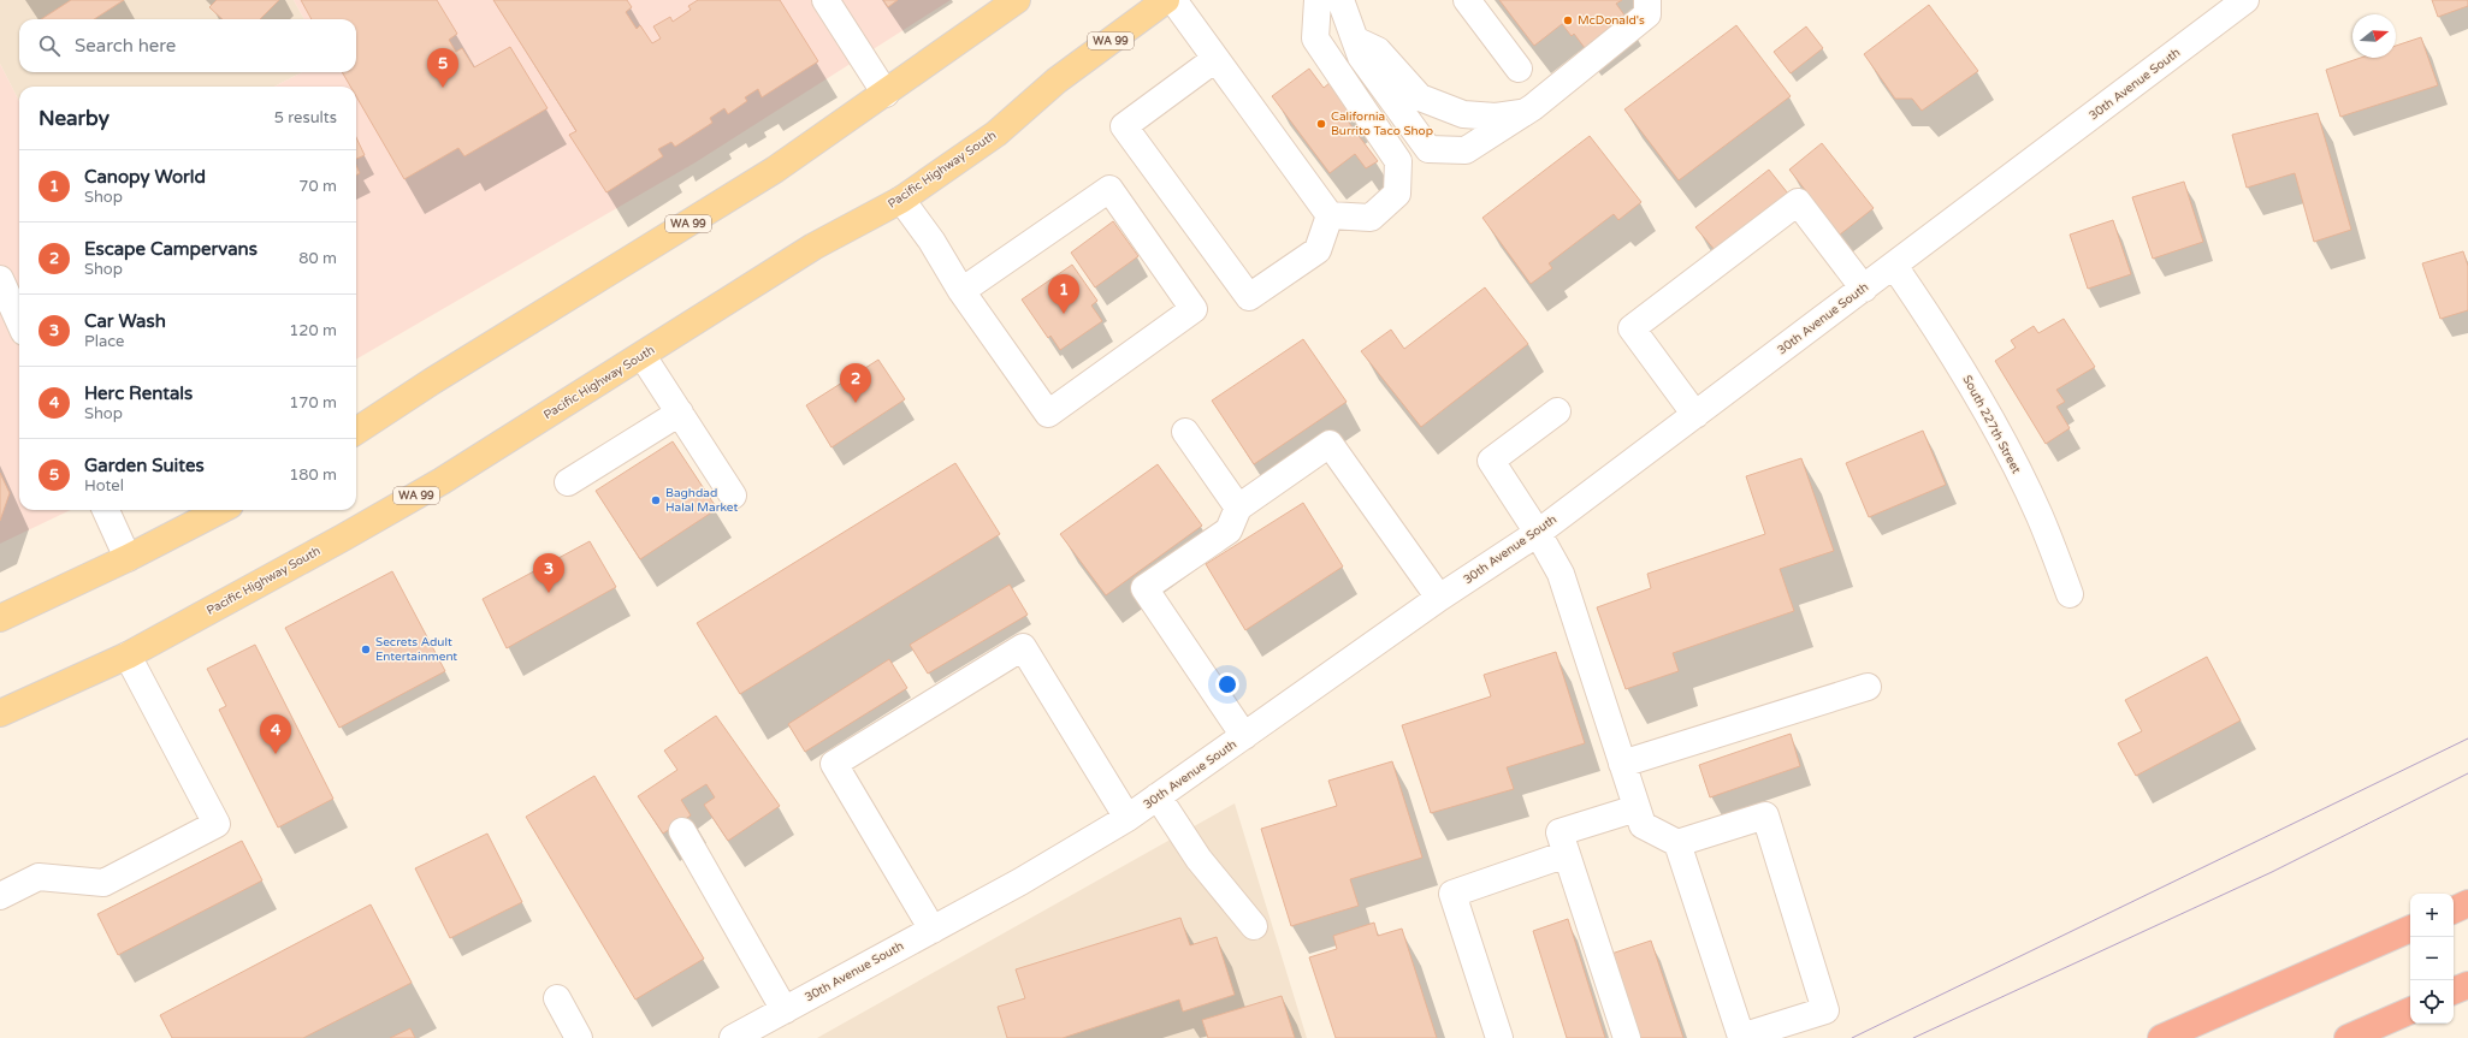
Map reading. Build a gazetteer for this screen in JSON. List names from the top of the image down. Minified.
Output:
{"streets":{"main road":["WA 99","Pacific Highway South"],"street":["30th Avenue South","South 227th Street"]},"crossings":[["30th Avenue South","South 227th Street"]],"places":["McDonald's","California Burrito Taco Shop","Baghdad Halal Market","Secrets Adult Entertainment"],"north":"right","page":{"search":"Search here","pins":["5","1","2","3","4"],"heading":["Nearby","5 results"],"list":[{"mark":"1","name":"Canopy World","note":"Shop","value":"70 m"},{"mark":"2","name":"Escape Campervans","note":"Shop","value":"80 m"},{"mark":"3","name":"Car Wash","note":"Place","value":"120 m"},{"mark":"4","name":"Herc Rentals","note":"Shop","value":"170 m"},{"mark":"5","name":"Garden Suites","note":"Hotel","value":"180 m"}],"map_buttons":["+","−"]}}
